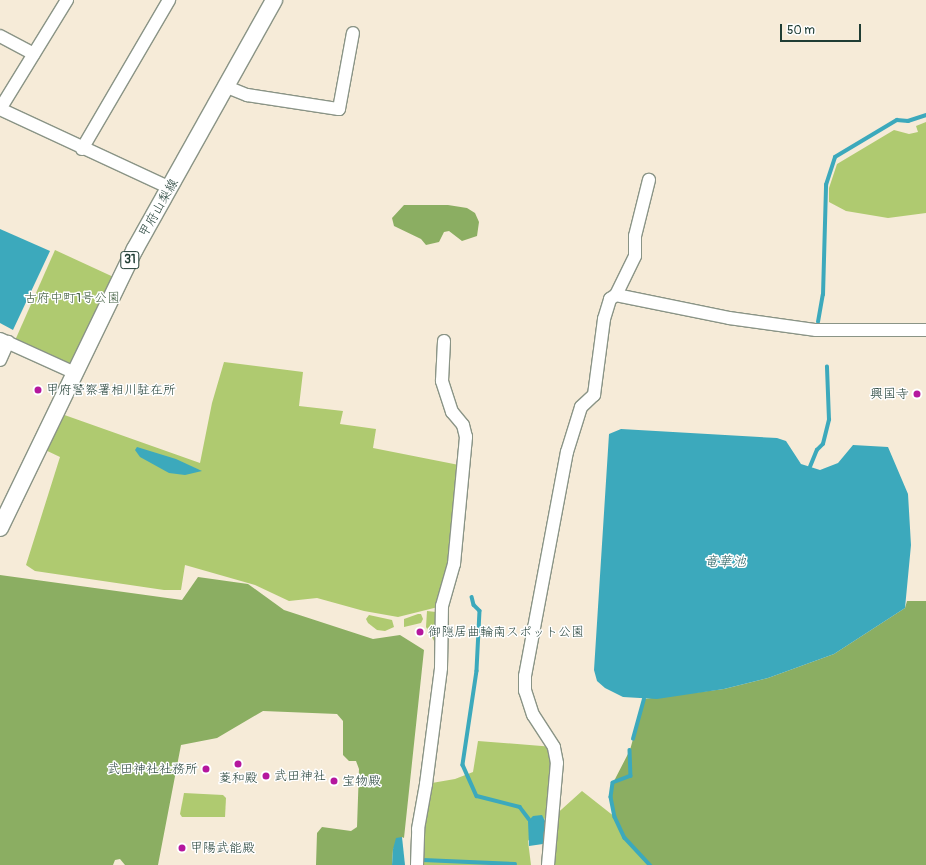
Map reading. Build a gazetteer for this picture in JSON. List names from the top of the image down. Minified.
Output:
{"streets":{"main road":["甲府山梨線","31"]},"water":["竜華池"],"parks":["古府中町1号公園"],"places":["甲府警察署相川駐在所","興国寺","御隠居曲輪南スポット公園","菱和殿","武田神社社務所","武田神社","宝物殿","甲陽武能殿"],"scale_bar":"50 m"}
